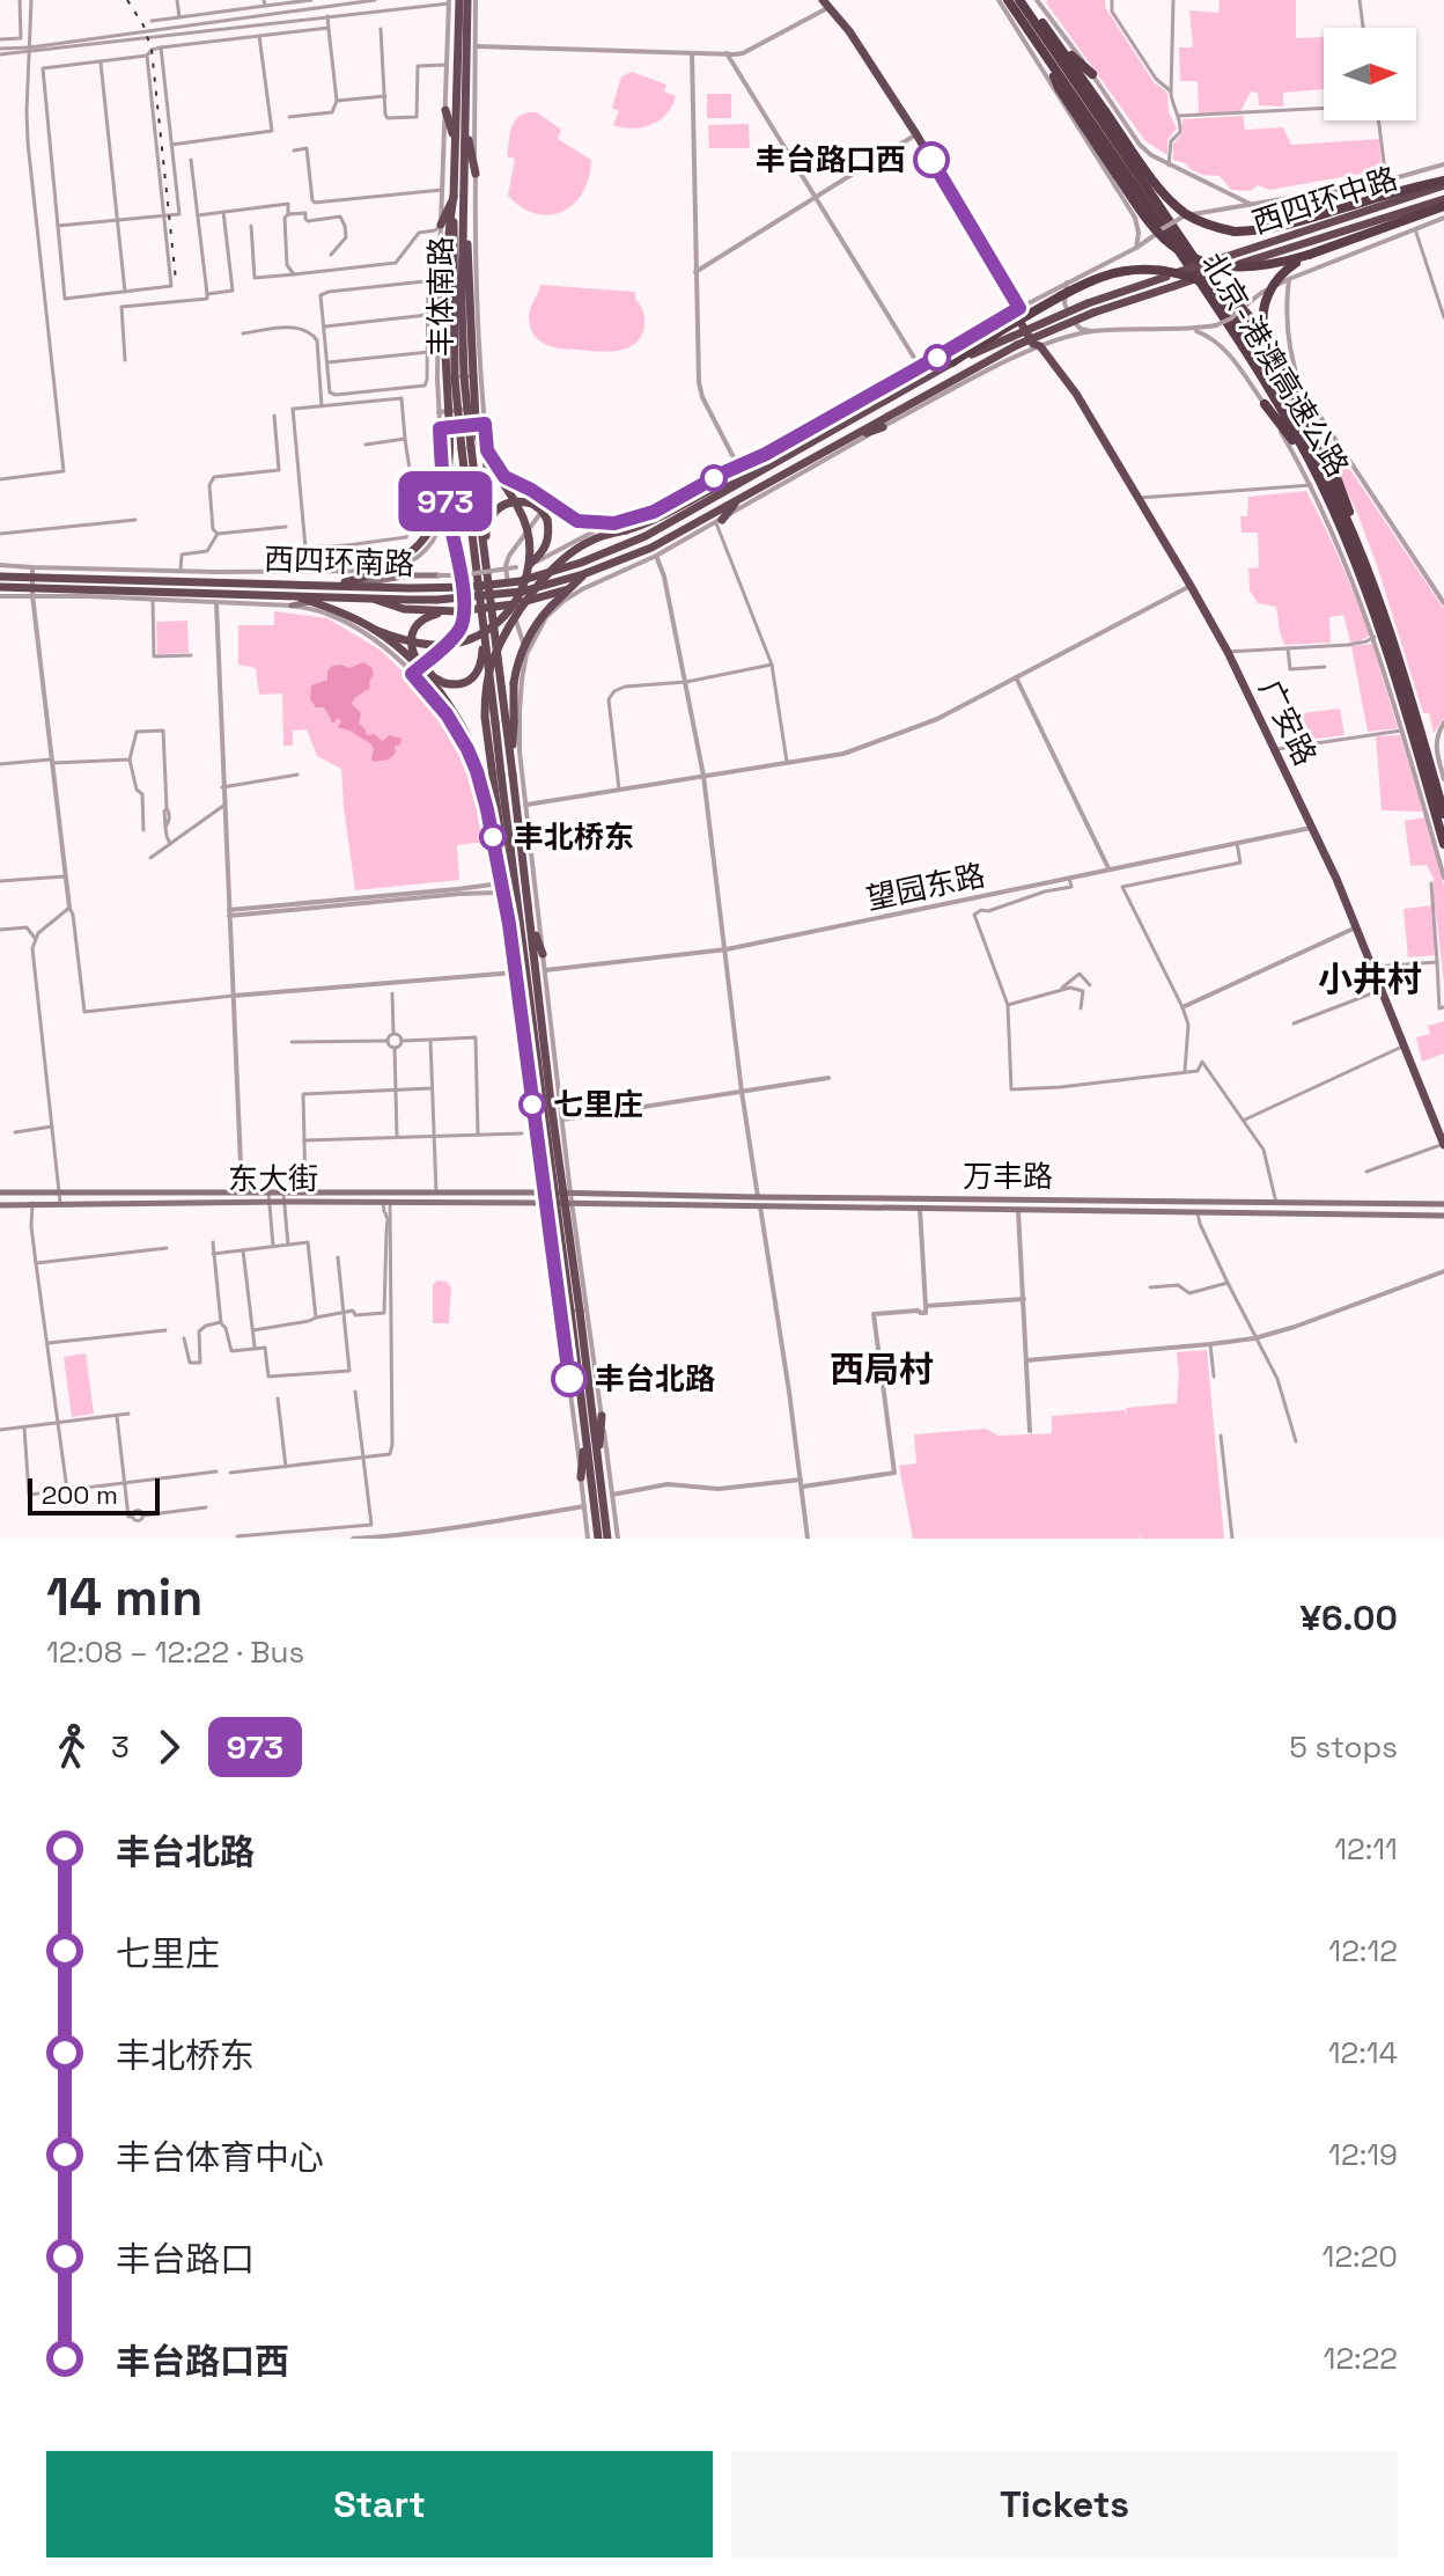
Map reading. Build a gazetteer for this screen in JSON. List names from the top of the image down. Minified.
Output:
{"streets":{"highway":["西四环中路","丰体南路","北京-港澳高速公路","西四环南路","广安路"],"main road":["万丰路","东大街"],"street":["望园东路"]},"crossings":[["西四环中路","西四环南路"],["丰体南路","西四环南路"],["西四环南路","广安路"],["广安路","望园东路"],["万丰路","东大街"]],"districts":["小井村","西局村"],"places":["丰台路口西","丰北桥东","七里庄","丰台北路"],"lines":["bus line 973"],"scale_bar":"200 m","north":"right","page":{"on_map":"973","scale":"200 m","heading":["14 min","12:08 – 12:22 · Bus","¥6.00"],"legs":["3","973","5 stops"],"list":[{"name":"丰台北路","value":"12:11"},{"name":"七里庄","value":"12:12"},{"name":"丰北桥东","value":"12:14"},{"name":"丰台体育中心","value":"12:19"},{"name":"丰台路口","value":"12:20"},{"name":"丰台路口西","value":"12:22"}],"buttons":["Start","Tickets"]}}
